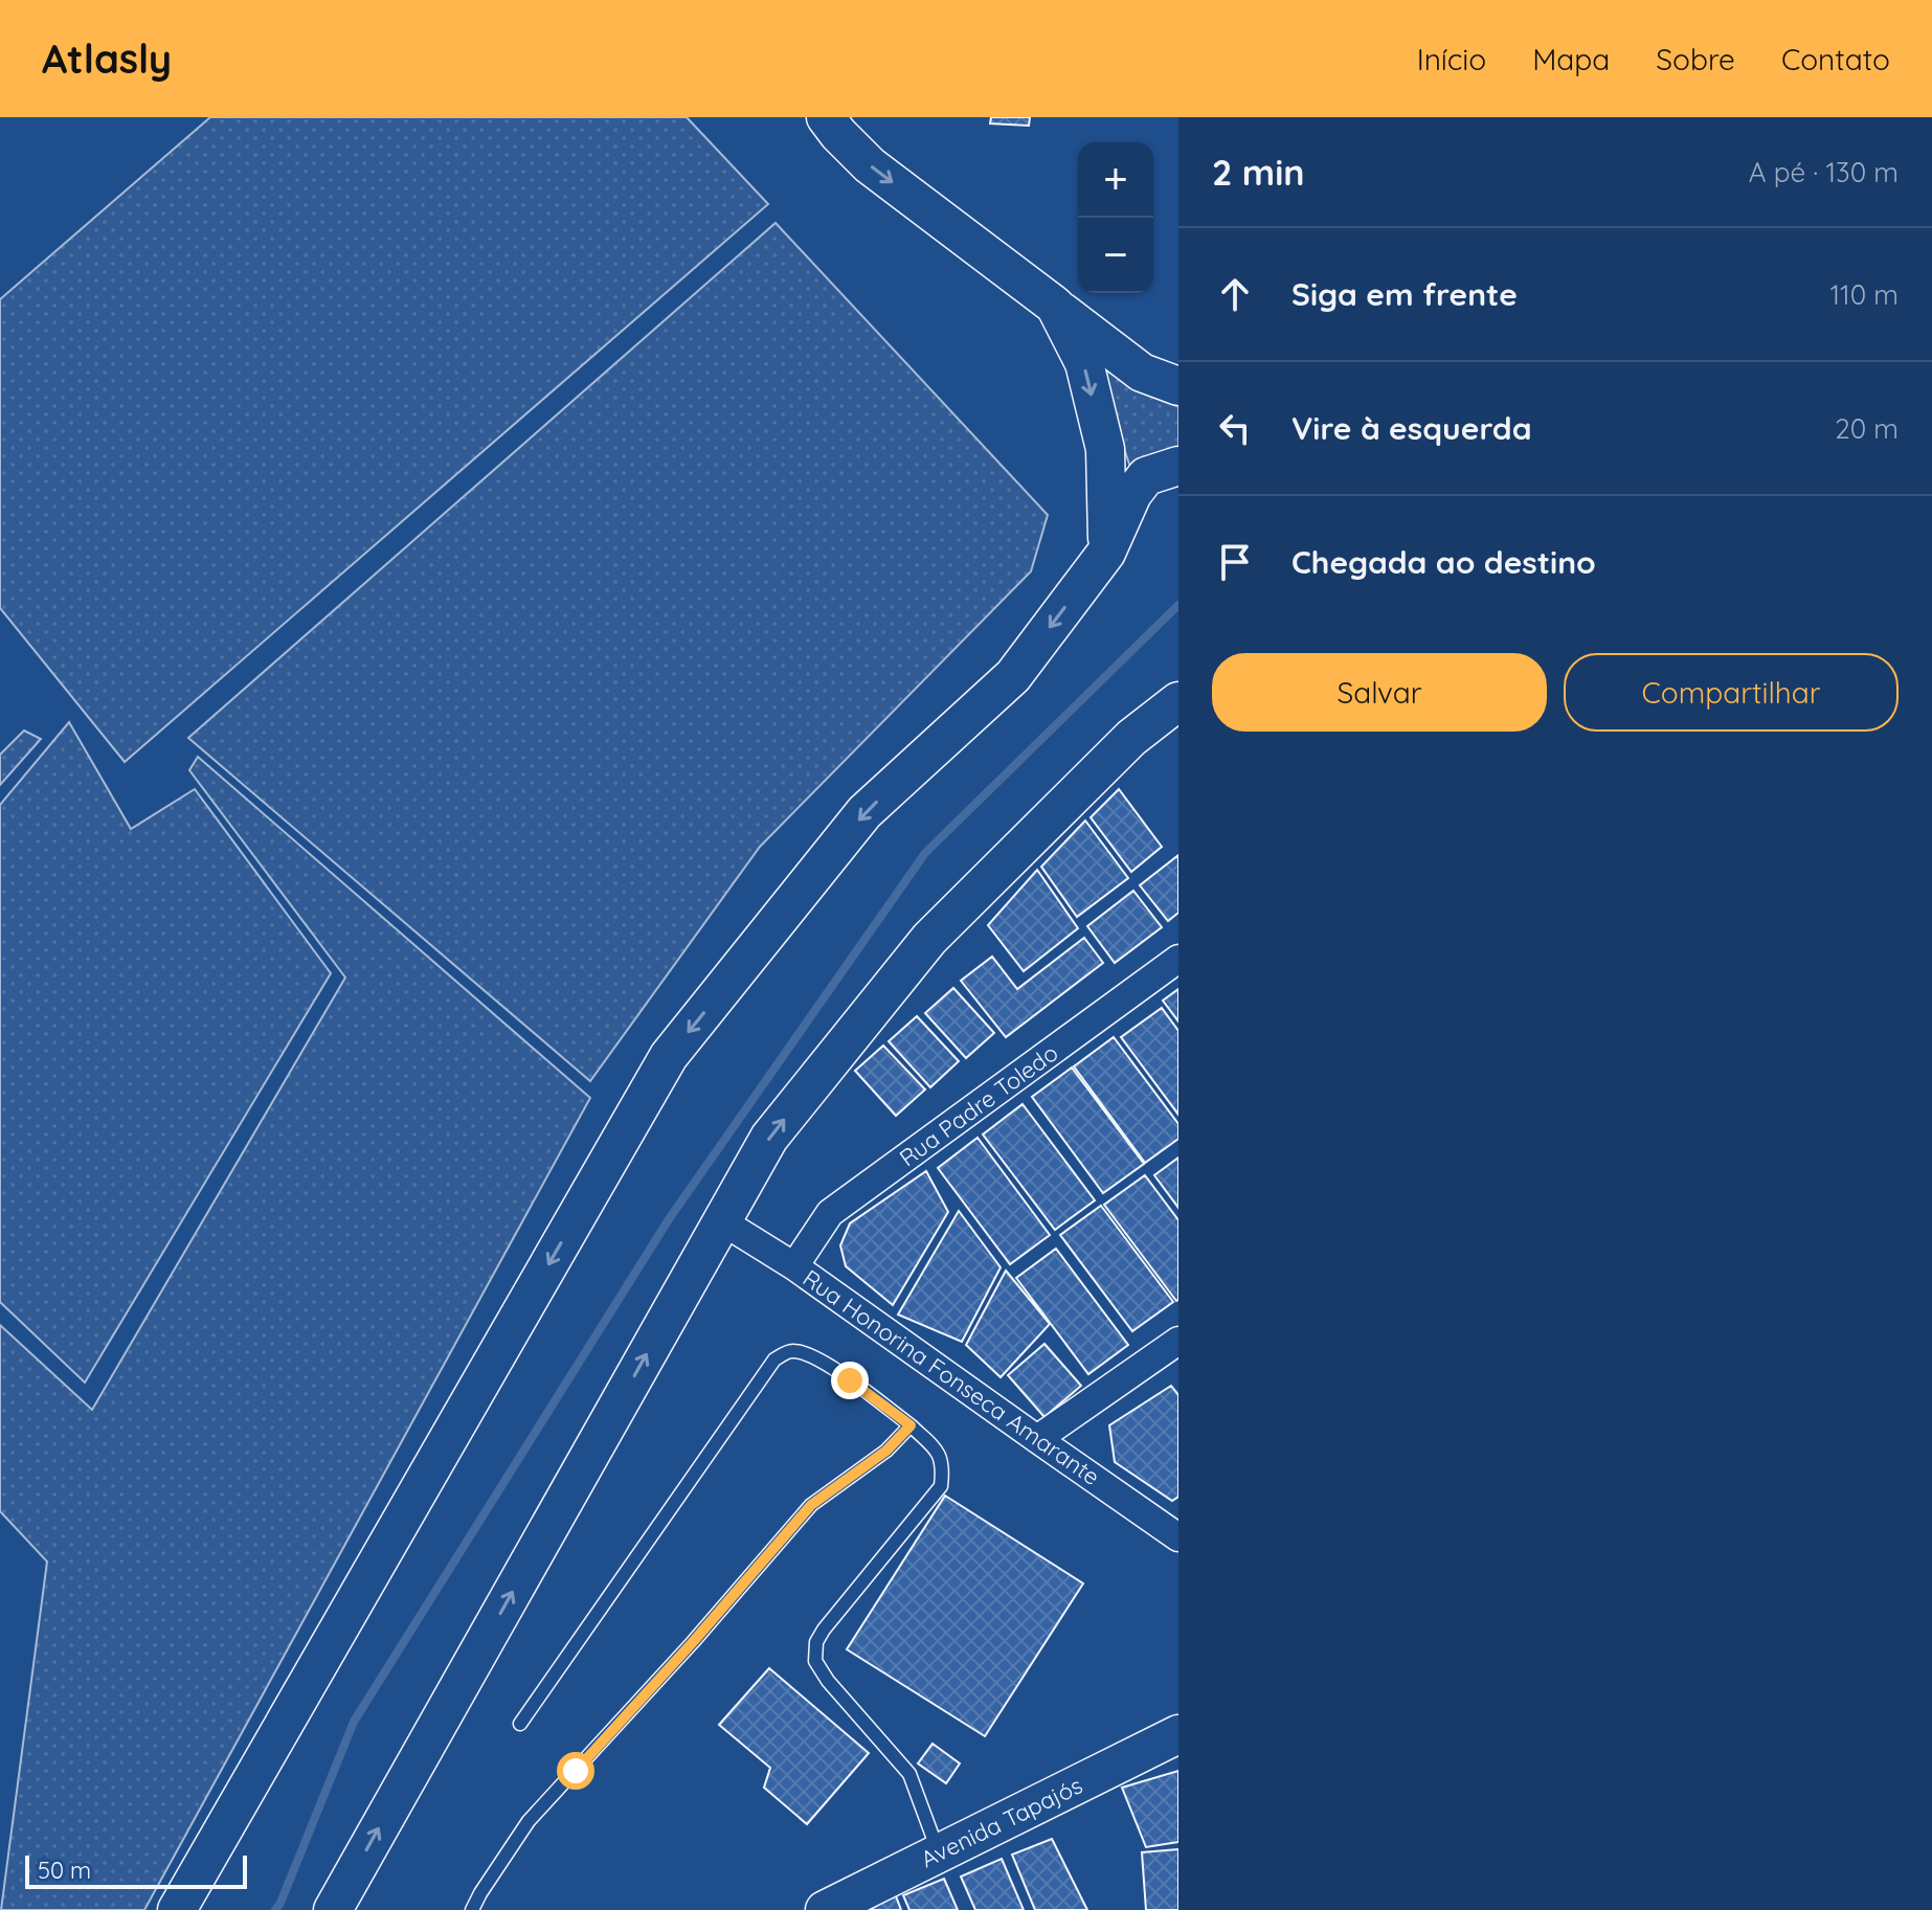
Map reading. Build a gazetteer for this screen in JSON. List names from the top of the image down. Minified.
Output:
{"streets":{"main road":["Avenida Tapajós"],"street":["Rua Padre Toledo","Rua Honorina Fonseca Amarante"]},"crossings":[["Rua Padre Toledo","Rua Honorina Fonseca Amarante"]],"scale_bar":"50 m","page":{"header":"Atlasly","nav":["Início","Mapa","Sobre","Contato"],"heading":["2 min","A pé · 130 m"],"map_buttons":["+","−"],"list":[["Siga em frente","110 m"],["Vire à esquerda","20 m"],"Chegada ao destino"],"buttons":["Salvar","Compartilhar"],"scale":"50 m"}}
